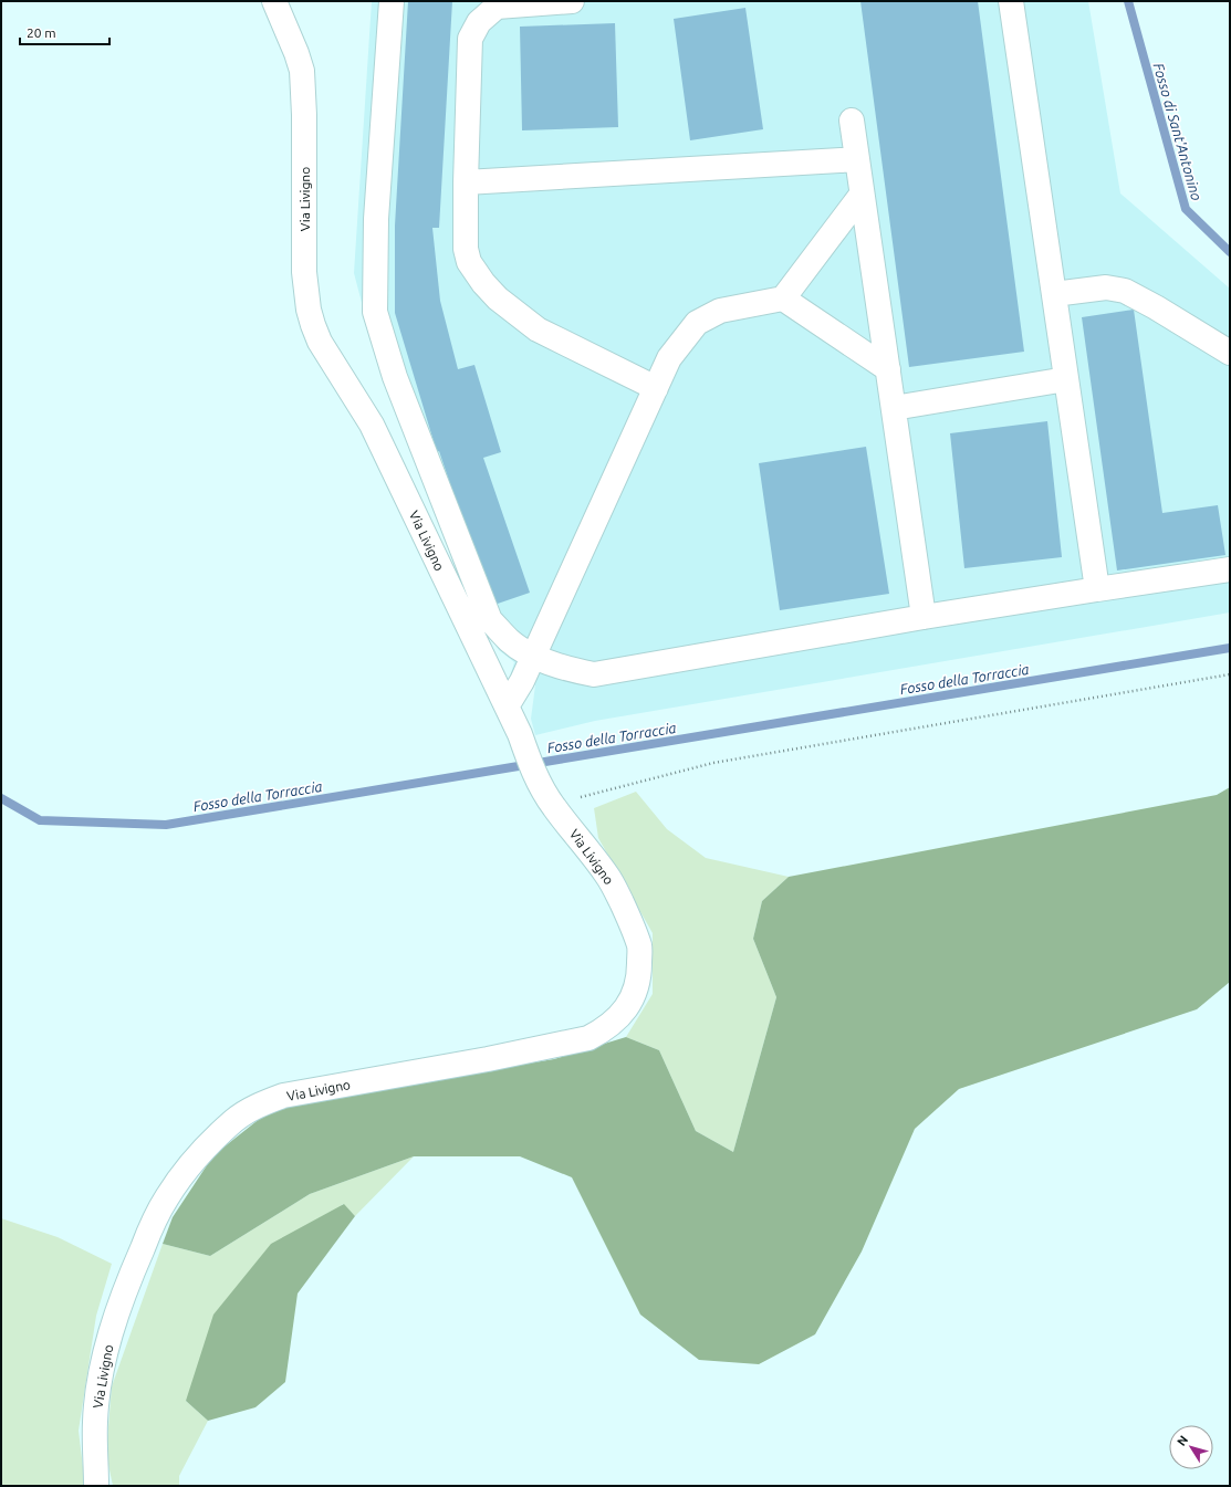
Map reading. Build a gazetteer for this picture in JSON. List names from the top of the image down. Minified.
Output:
{"streets":{"street":["Via Livigno"]},"water":["Fosso di Sant'Antonino","Fosso della Torraccia"],"scale_bar":"20 m","north":"top left"}
